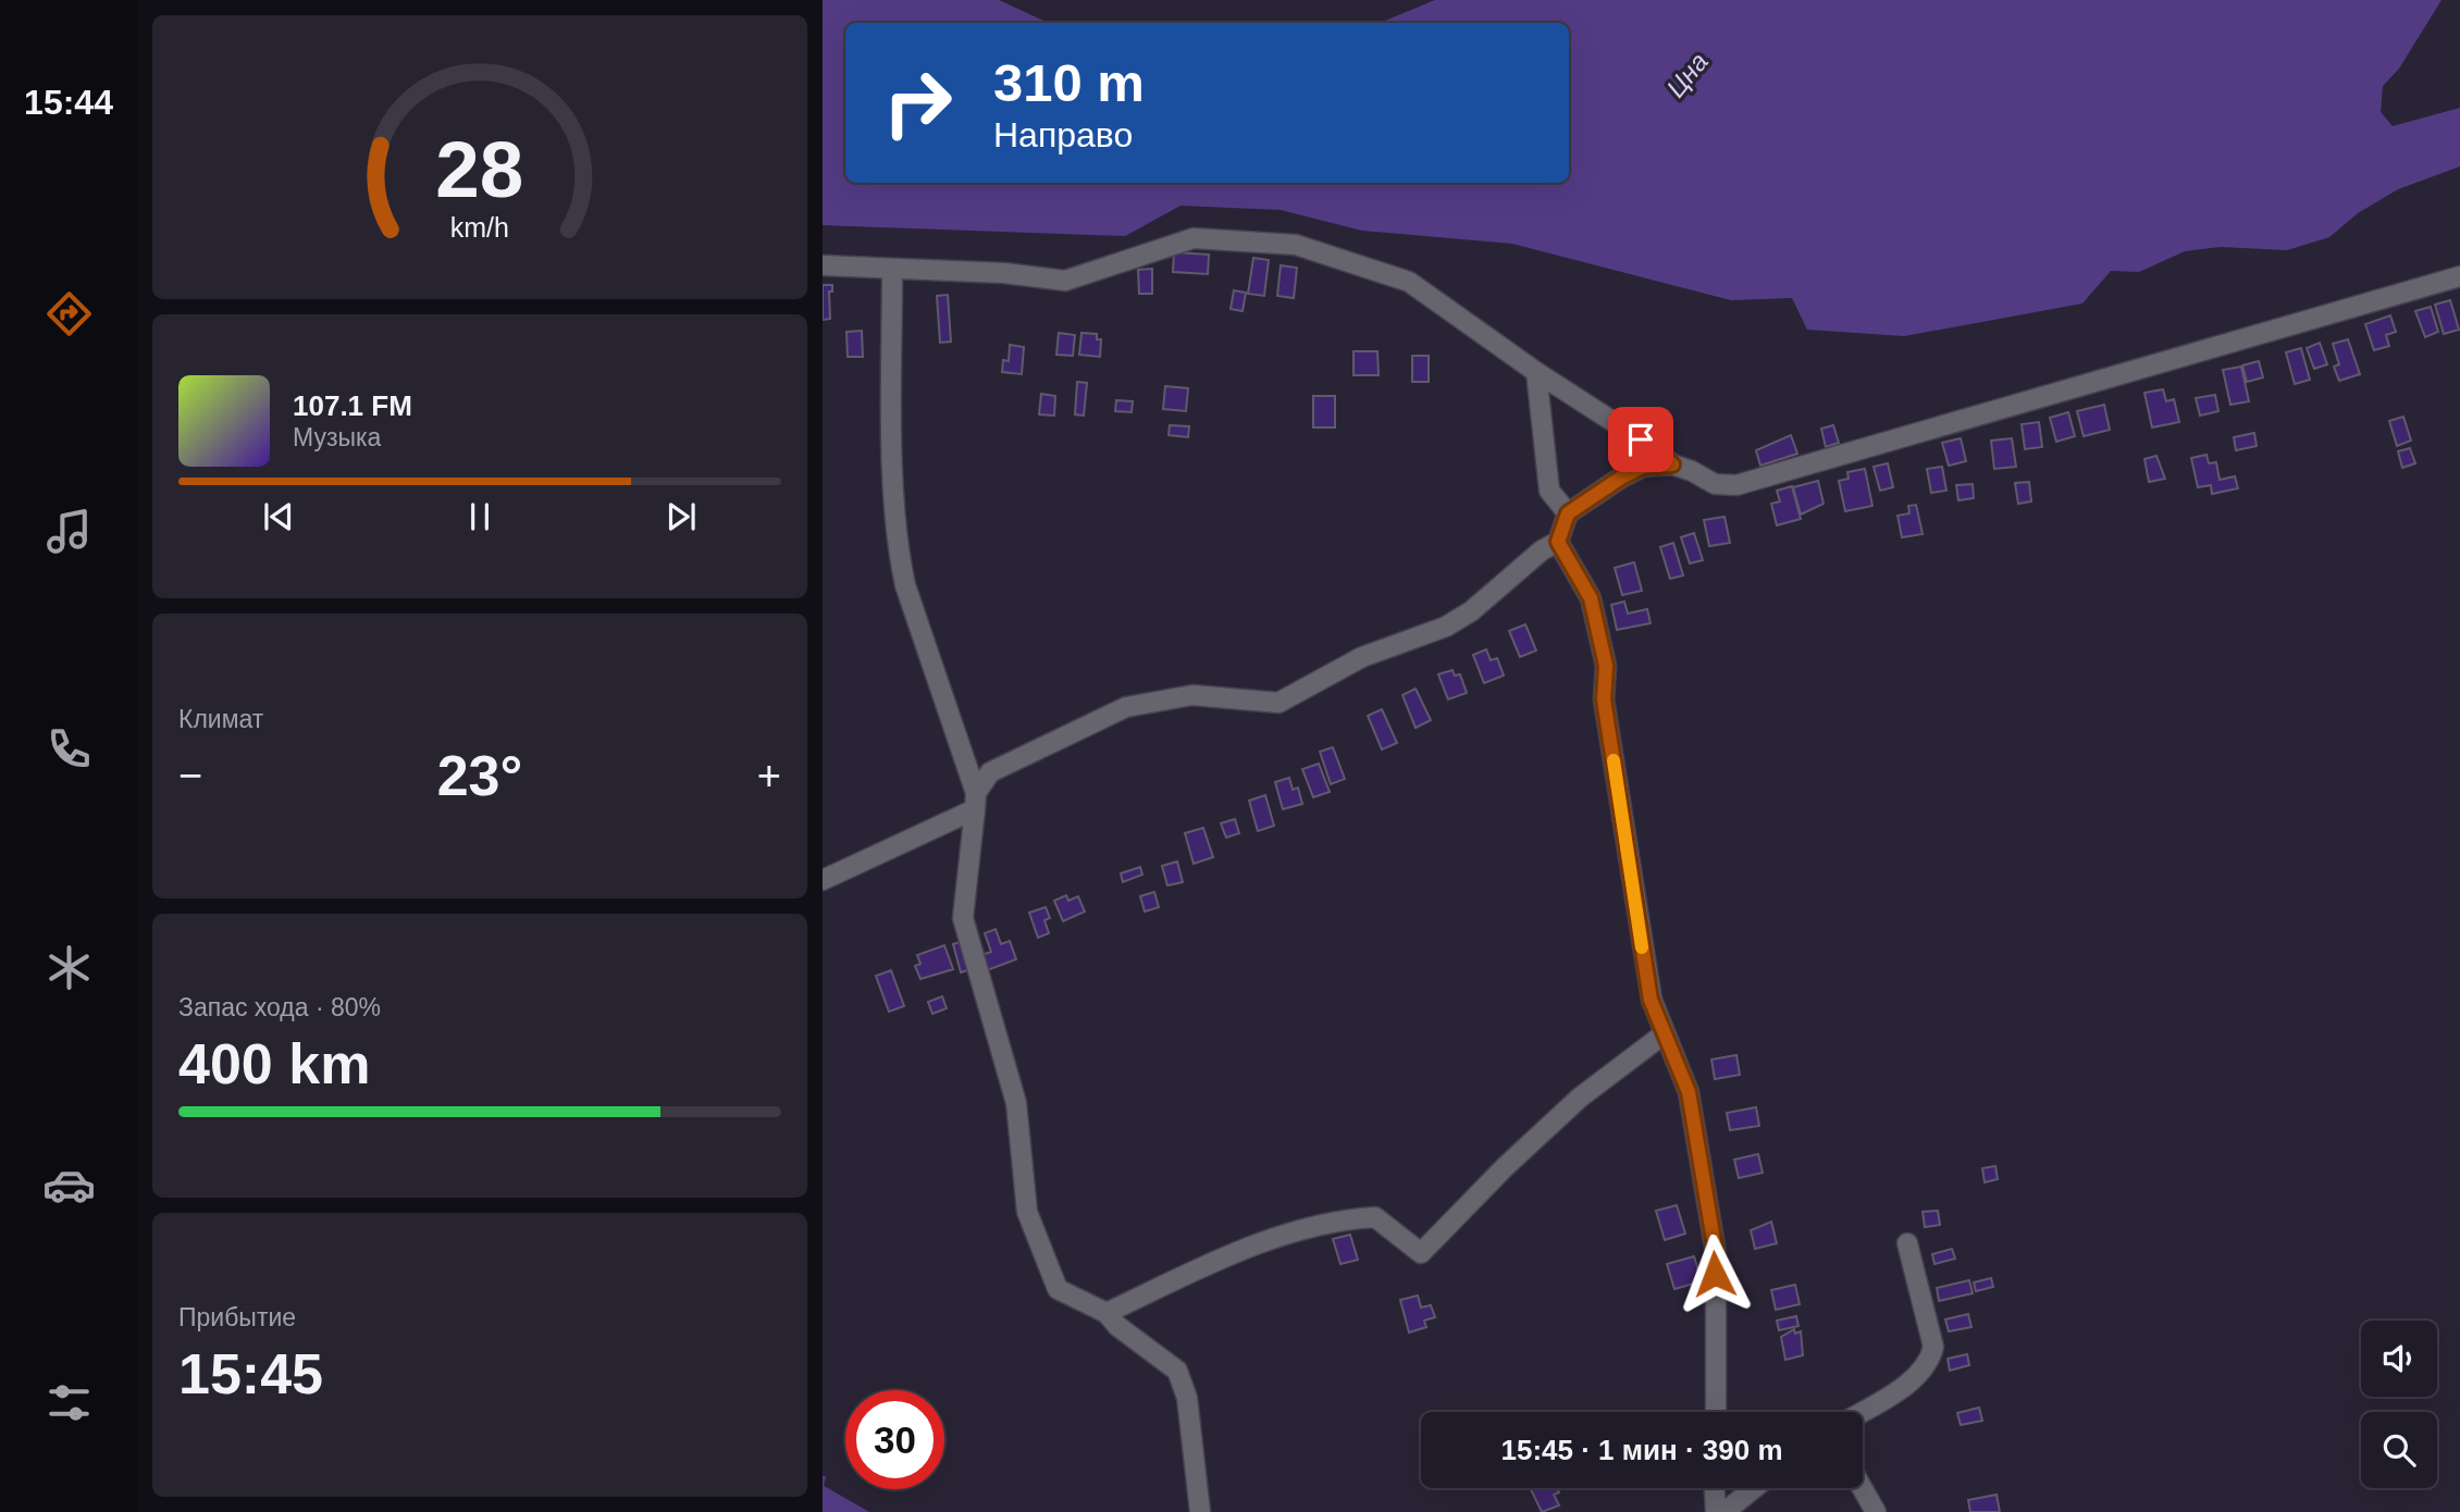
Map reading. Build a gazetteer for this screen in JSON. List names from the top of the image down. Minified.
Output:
{"water":["Цна"],"page":{"tabs":"15:44","turn":["310 m","Направо"],"song":["107.1 FM","Музыка"],"tile":["Климат",["Запас хода · 80%","400 km"],["Прибытие","15:45"]],"heat":["−","23°","+"],"limit":"30","trip":"15:45 · 1 мин · 390 m","gauge":["28","km/h"]}}
